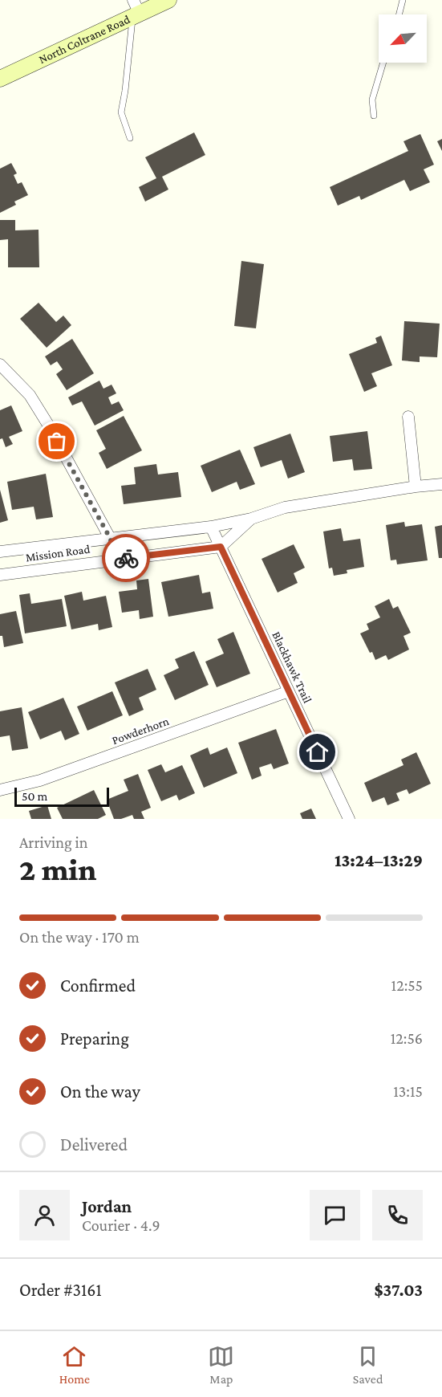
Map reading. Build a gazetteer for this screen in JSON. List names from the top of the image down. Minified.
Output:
{"streets":{"street":["North Coltrane Road","Mission Road","Blackhawk Trail","Powderhorn"]},"crossings":[["Mission Road","Blackhawk Trail"],["Blackhawk Trail","Powderhorn"]],"scale_bar":"50 m","north":"bottom left","page":{"scale":"50 m","heading":["2 min","Arriving in","13:24–13:29"],"panel":["Jordan","Courier · 4.9","Order #3161","$37.03"],"bar":"On the way · 170 m","list":[["Confirmed","12:55"],["Preparing","12:56"],["On the way","13:15"],"Delivered"],"tabs":["Home","Map","Saved"]}}
